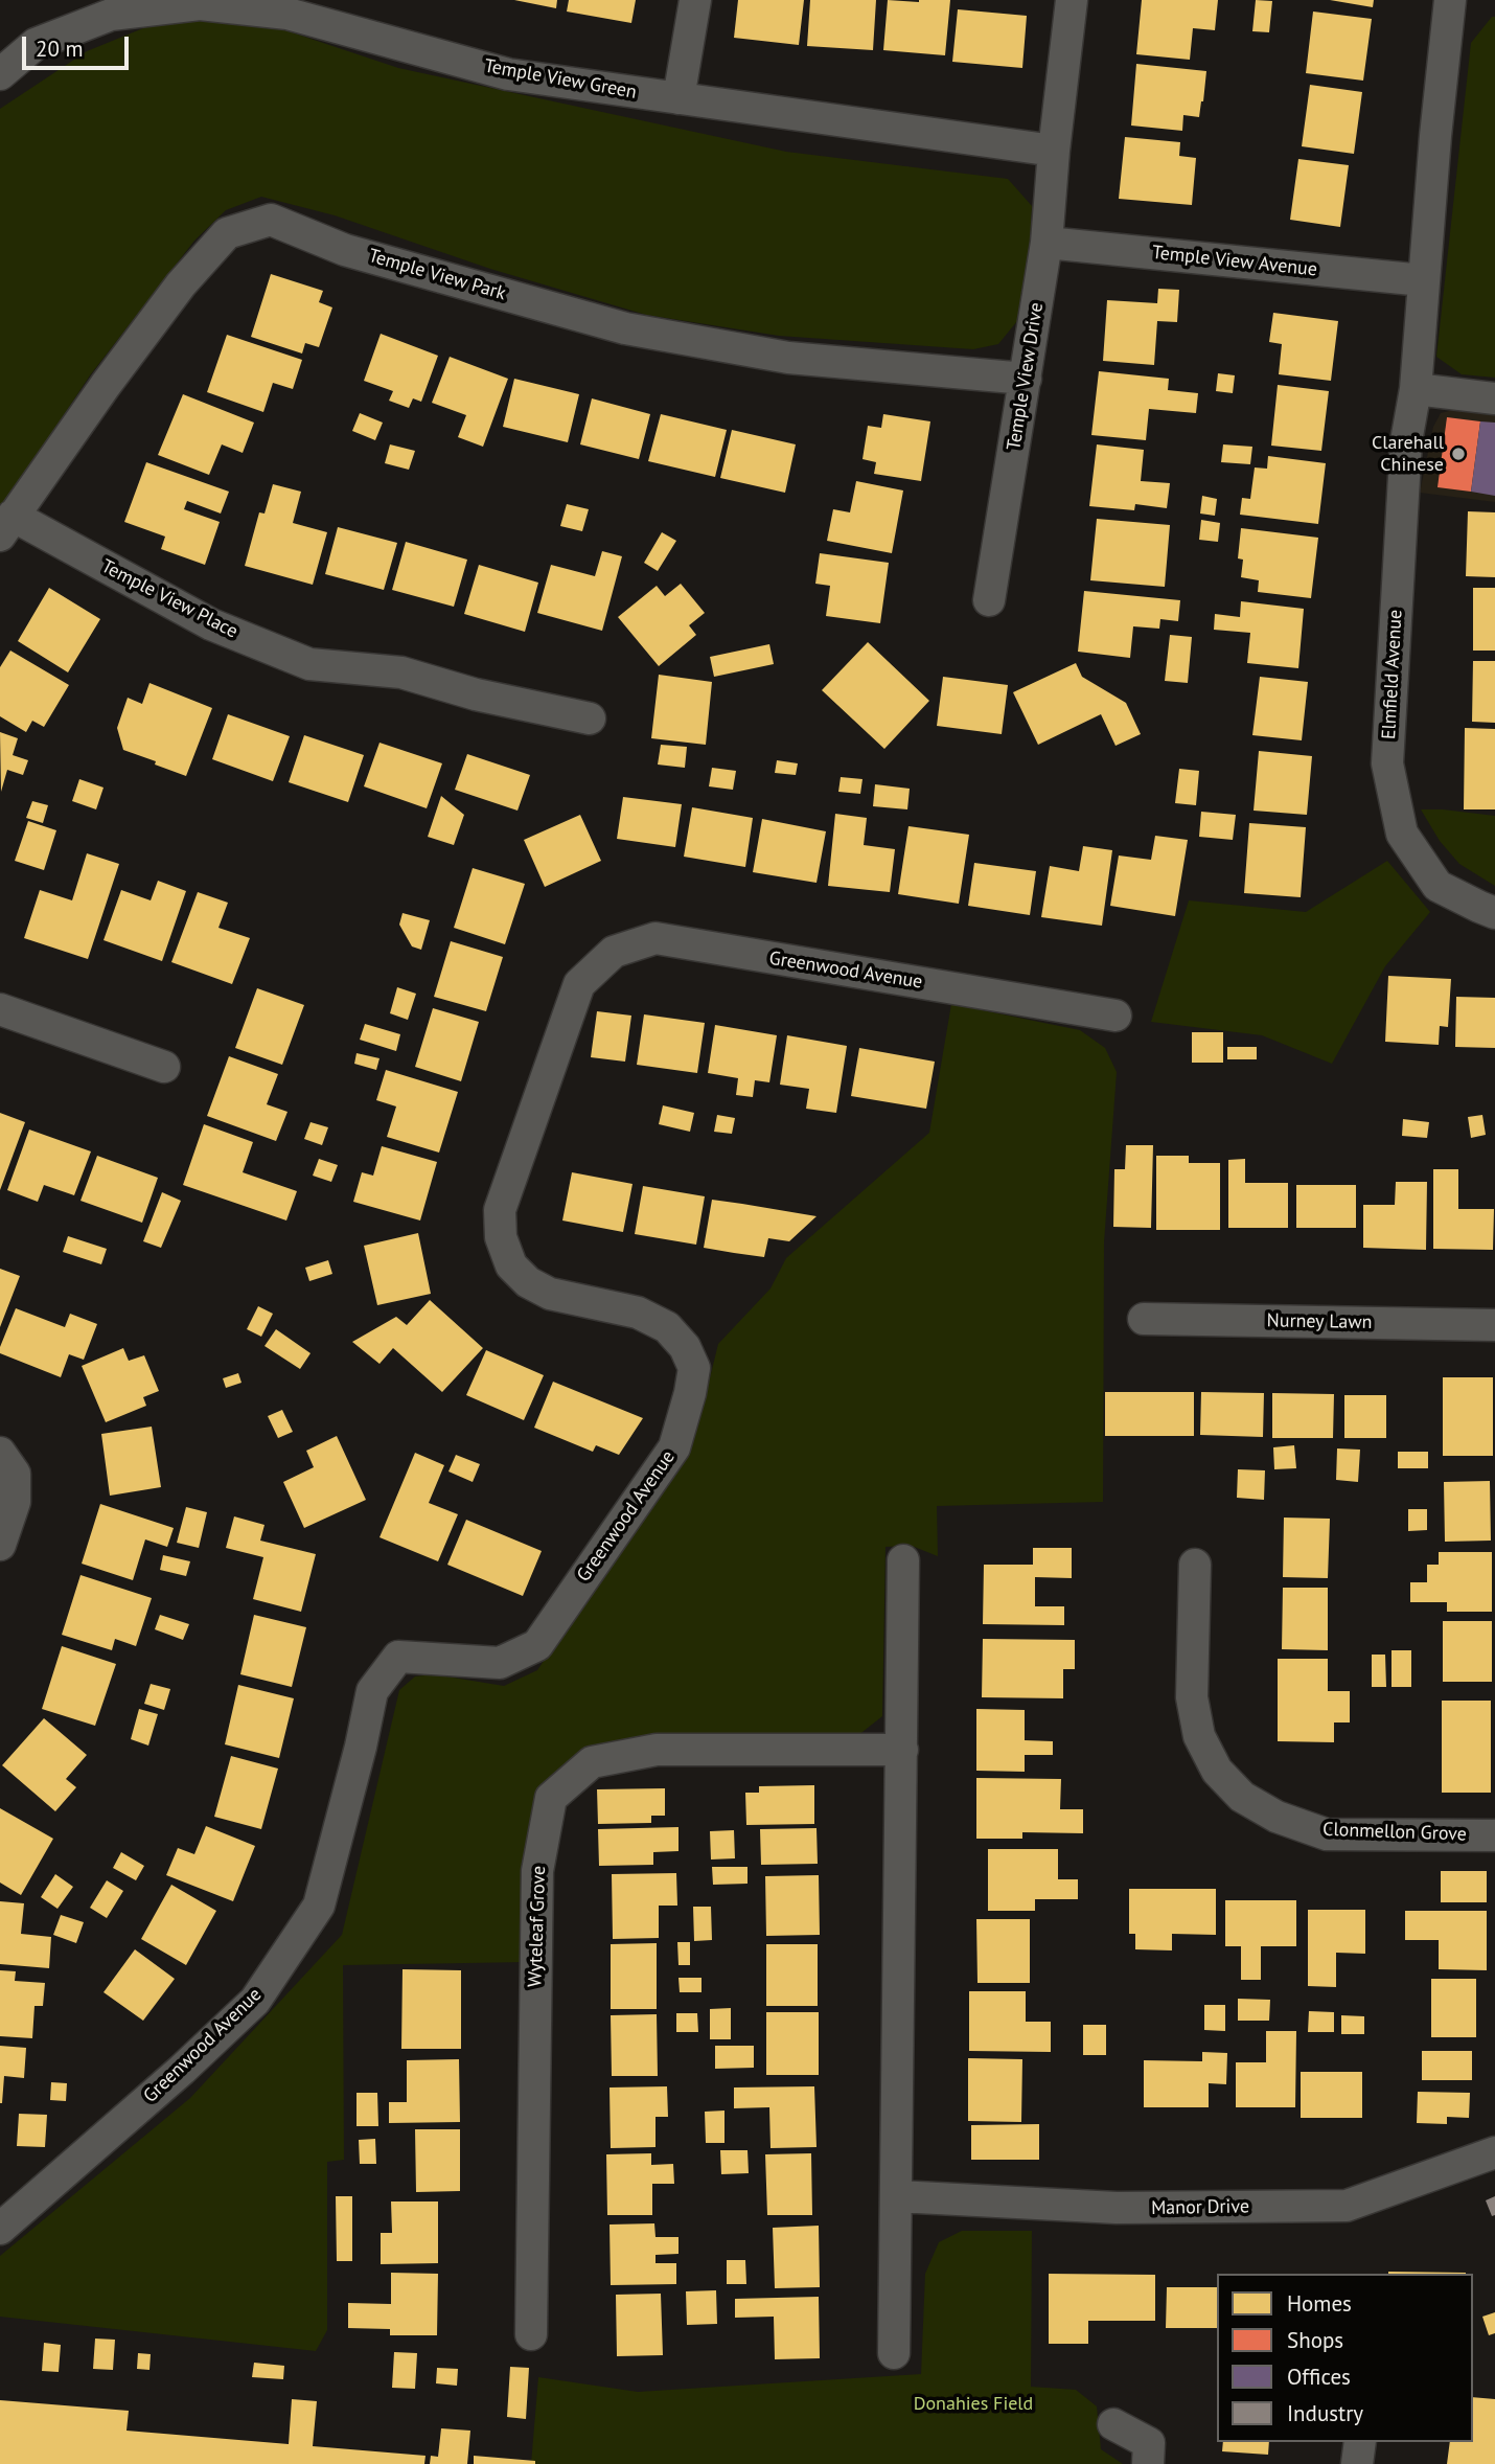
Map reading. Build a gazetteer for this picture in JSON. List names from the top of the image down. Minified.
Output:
{"streets":{"street":["Temple View Green","Temple View Avenue","Temple View Park","Temple View Drive","Temple View Place","Elmfield Avenue","Greenwood Avenue","Nurney Lawn","Clonmellon Grove","Wyteleaf Grove","Manor Drive"]},"crossings":[["Temple View Green","Temple View Drive"],["Temple View Avenue","Temple View Drive"],["Temple View Park","Temple View Drive"],["Temple View Park","Temple View Place"]],"parks":["Donahies Field"],"places":["Clarehall Chinese"],"legend":["Homes","Shops","Offices","Industry"],"scale_bar":"20 m"}
